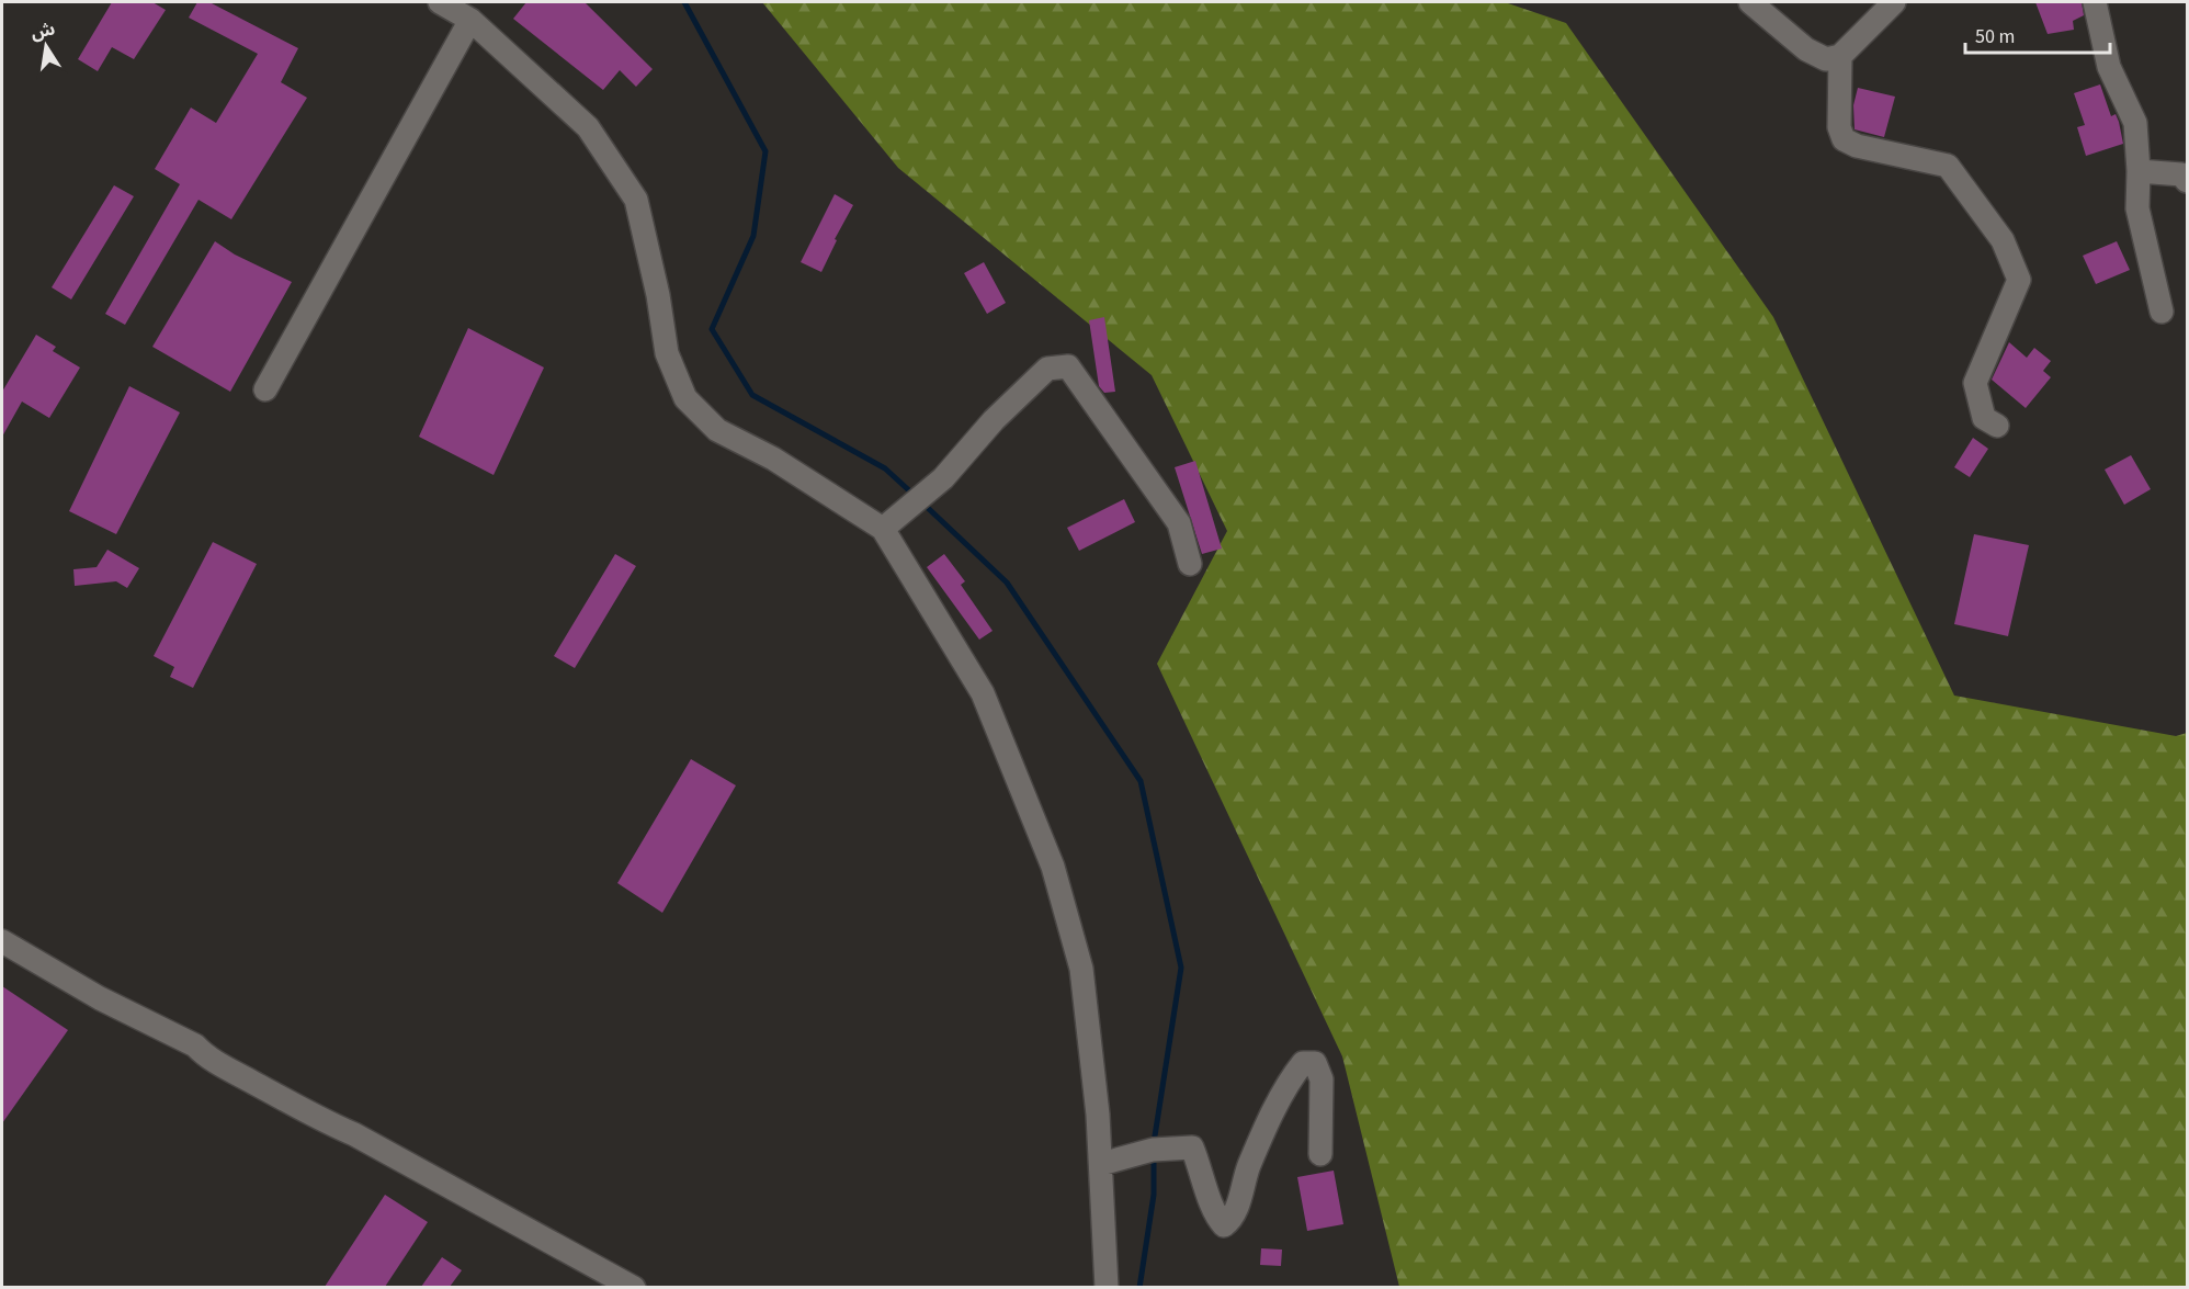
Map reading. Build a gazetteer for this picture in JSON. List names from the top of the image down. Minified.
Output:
{"scale_bar":"50 m","north":"top"}
